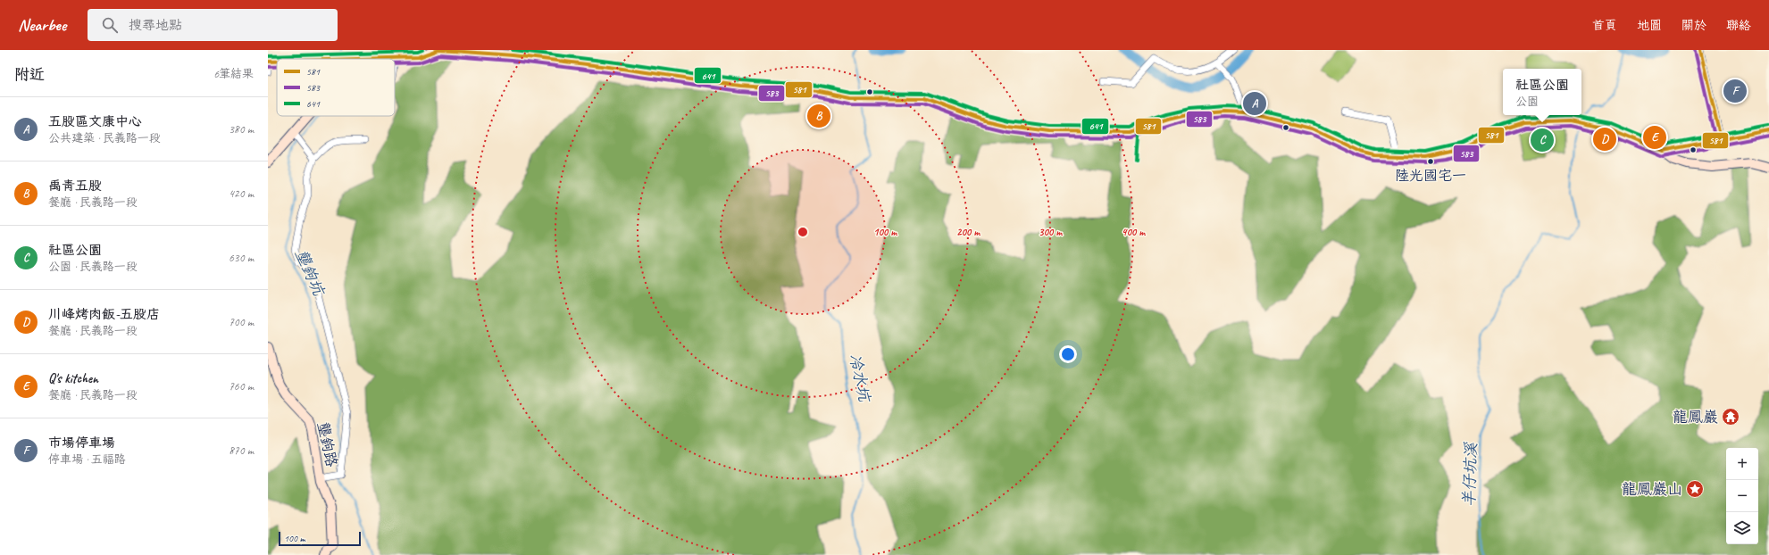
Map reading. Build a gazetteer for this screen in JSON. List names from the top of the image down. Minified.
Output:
{"streets":{"main road":["壟鉤路"]},"water":["壟鉤坑","冷水坑","羊仔坑溪"],"places":{"other":["陸光國宅一"],"temple":["龍鳳巖"],"place":["龍鳳巖山"]},"lines":["transit line 581","transit line 641","transit line 583"],"legend":["581","583","641"],"scale_bar":"100 m","page":{"header":"Nearbee","search":"搜尋地點","nav":["首頁","地圖","關於","聯絡"],"heading":["附近","6筆結果"],"popup":["社區公園","公園"],"pins":["F","A","B","E","D","C"],"list":[{"mark":"A","name":"五股區文康中心","note":"公共建築 · 民義路一段","value":"380 m"},{"mark":"B","name":"禹青五股","note":"餐廳 · 民義路一段","value":"420 m"},{"mark":"C","name":"社區公園","note":"公園 · 民義路一段","value":"630 m"},{"mark":"D","name":"川峰烤肉飯-五股店","note":"餐廳 · 民義路一段","value":"700 m"},{"mark":"E","name":"Q's kitchen","note":"餐廳 · 民義路一段","value":"760 m"},{"mark":"F","name":"市場停車場","note":"停車場 · 五福路","value":"870 m"}],"map_buttons":["+","−"],"scale":"100 m"},"rings":["100 m","200 m","300 m","400 m"]}
